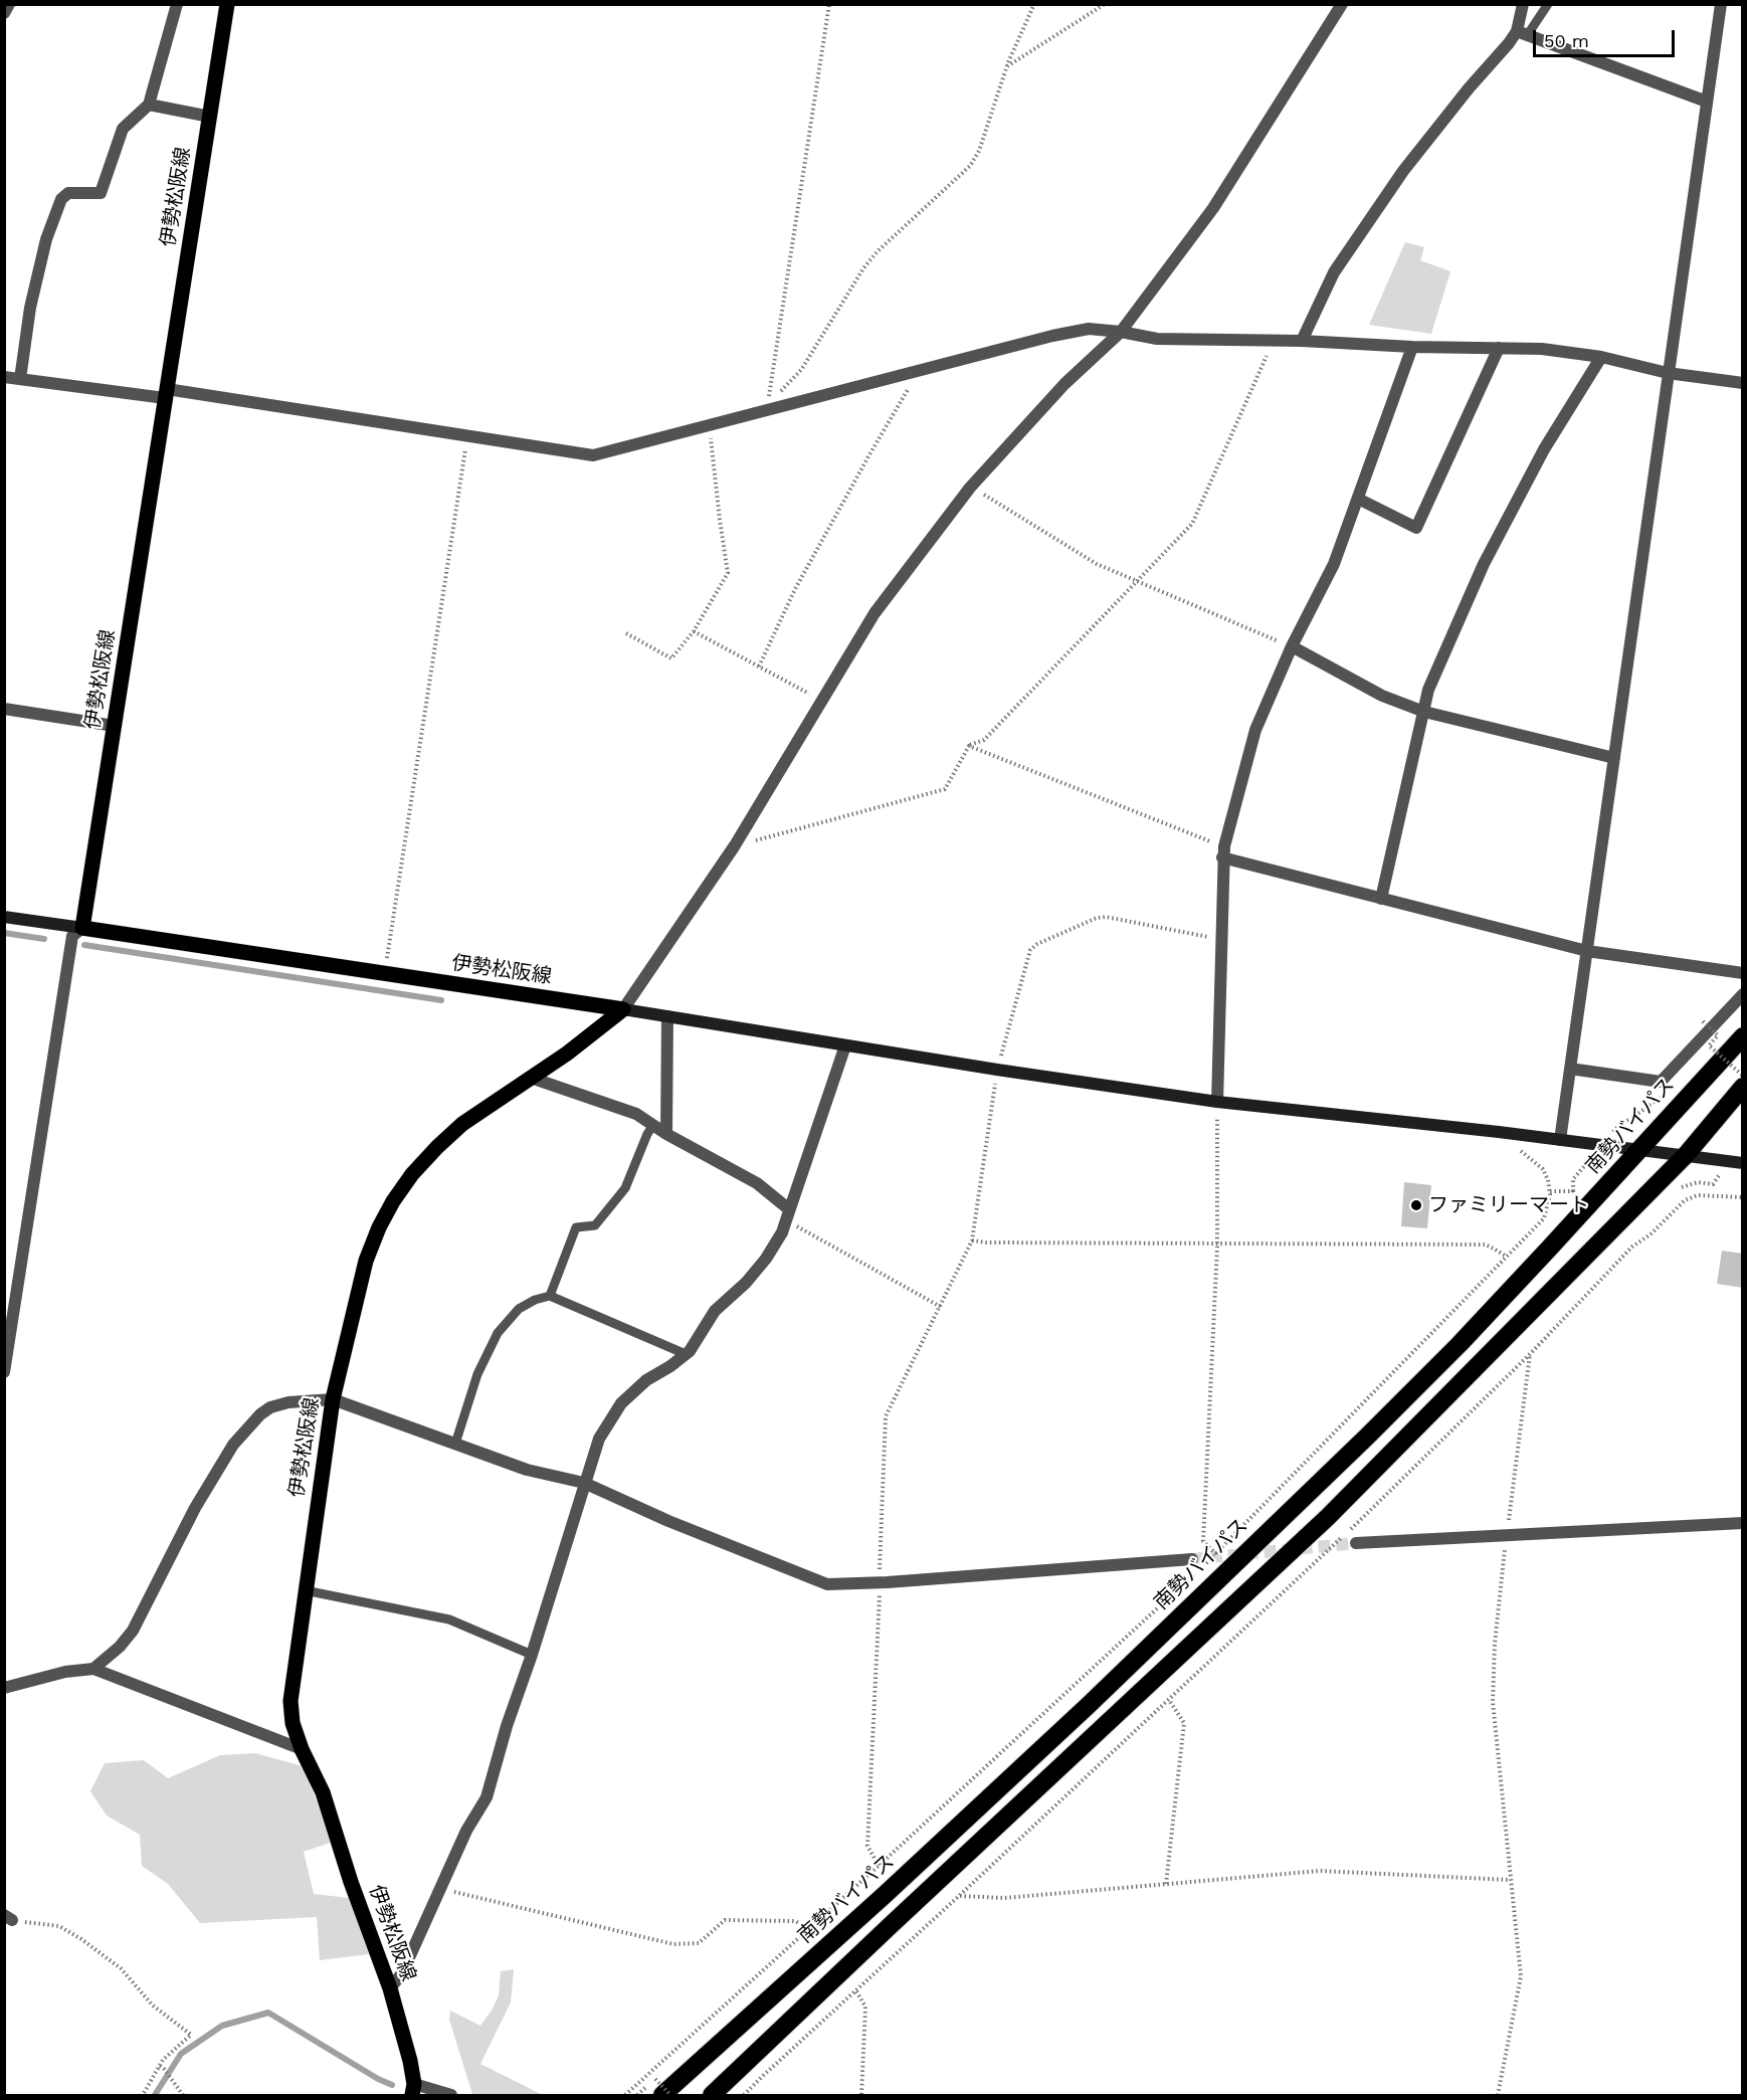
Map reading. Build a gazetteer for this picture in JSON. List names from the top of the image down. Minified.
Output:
{"streets":{"highway":["南勢バイパス"],"main road":["伊勢松阪線"]},"places":["ファミリーマート"],"scale_bar":"50 m"}
